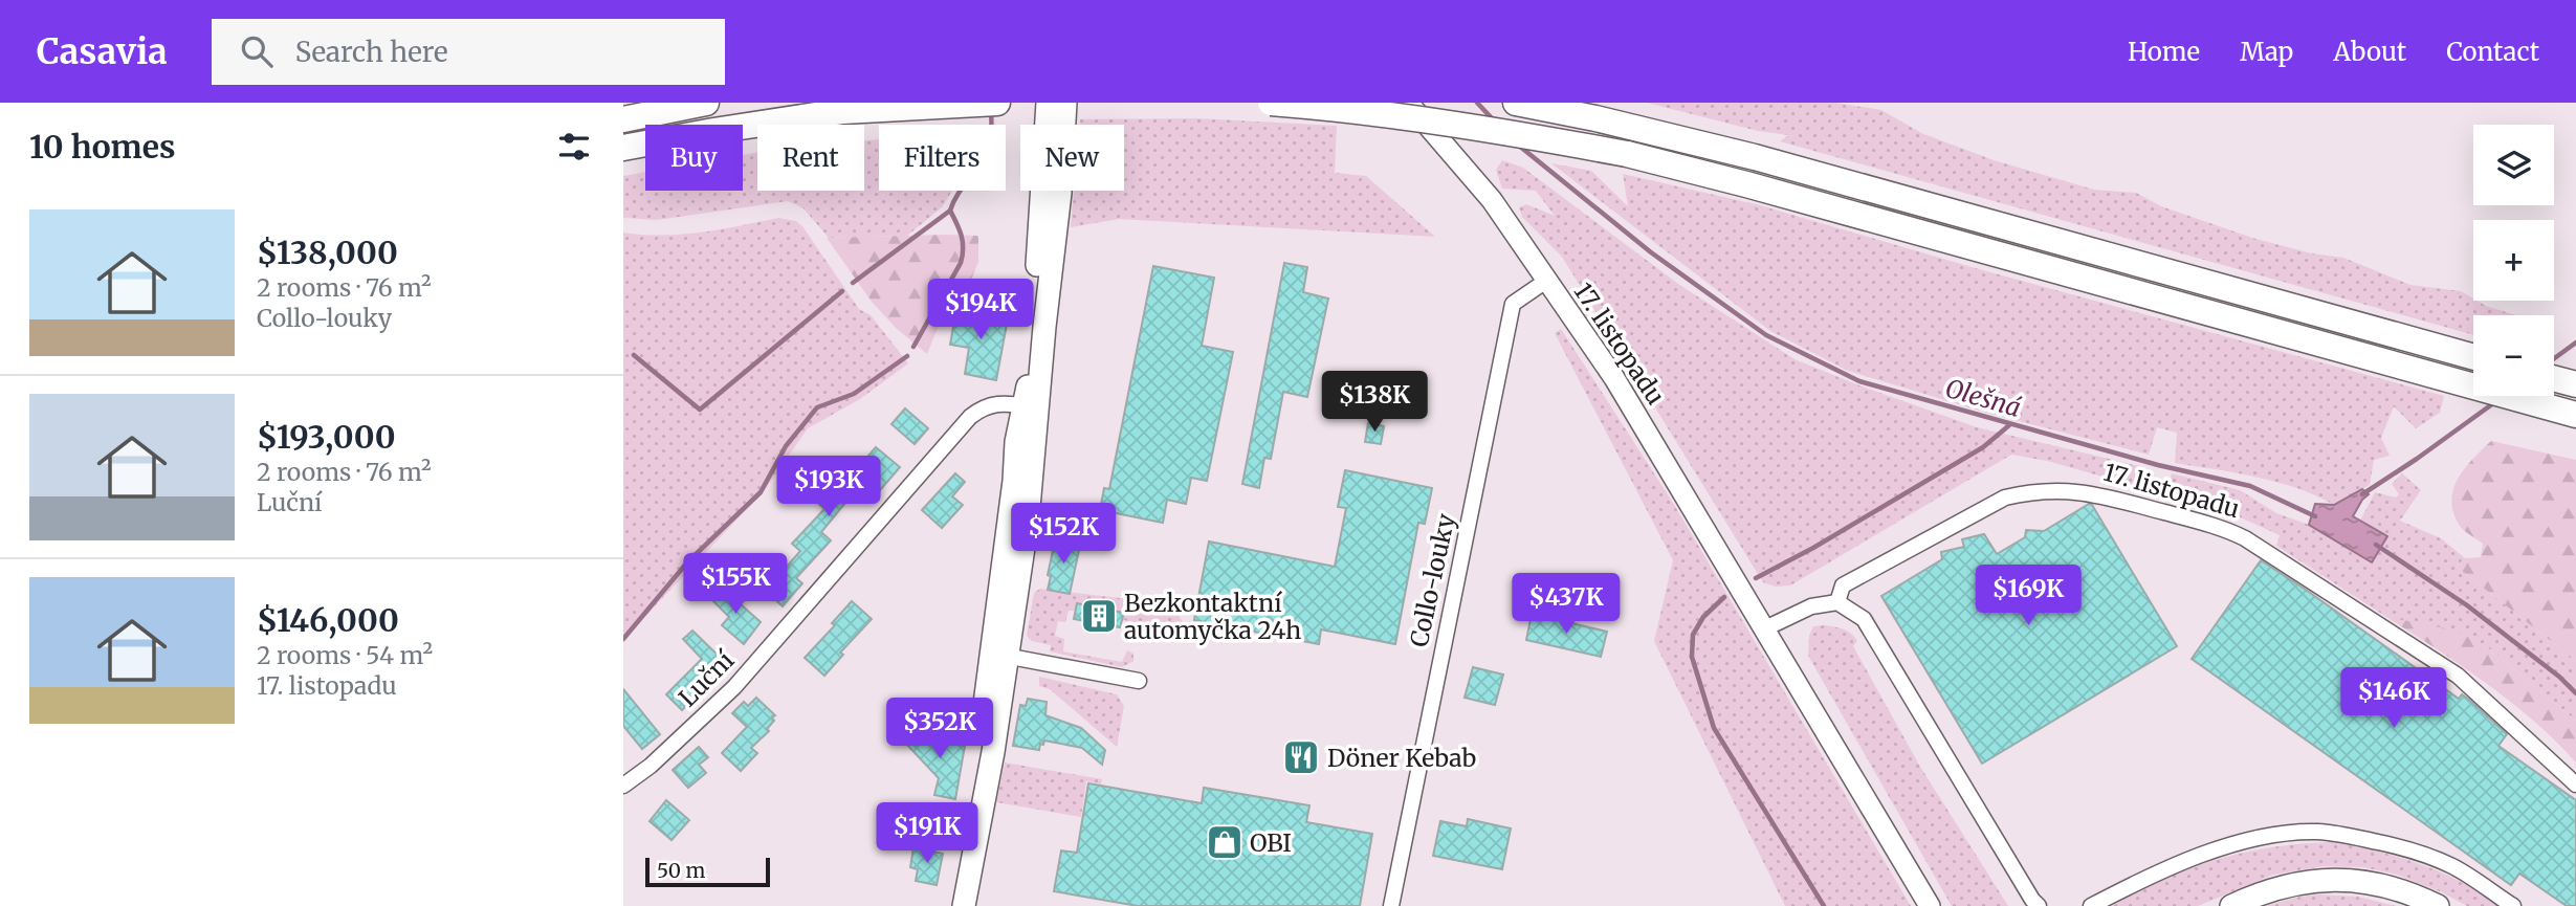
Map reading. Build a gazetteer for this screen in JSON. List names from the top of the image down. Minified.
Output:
{"streets":{"main road":["17. listopadu"],"street":["Collo-louky","Luční"]},"crossings":[["17. listopadu","Collo-louky"]],"water":["Olešná"],"places":{"building":["Bezkontaktní automyčka 24h"],"restaurant":["Döner Kebab"],"shop":["OBI"]},"scale_bar":"50 m","page":{"header":"Casavia","search":"Search here","nav":["Home","Map","About","Contact"],"heading":"10 homes","map_buttons":["+","−"],"chip":["Buy","Rent","Filters","New"],"list":[{"name":"$138,000","note":"2 rooms · 76 m² · Collo-louky"},{"name":"$193,000","note":"2 rooms · 76 m² · Luční"},{"name":"$146,000","note":"2 rooms · 54 m² · 17. listopadu"}],"price":["$194K","$138K","$193K","$152K","$155K","$169K","$437K","$146K","$352K","$191K"],"scale":"50 m"}}
